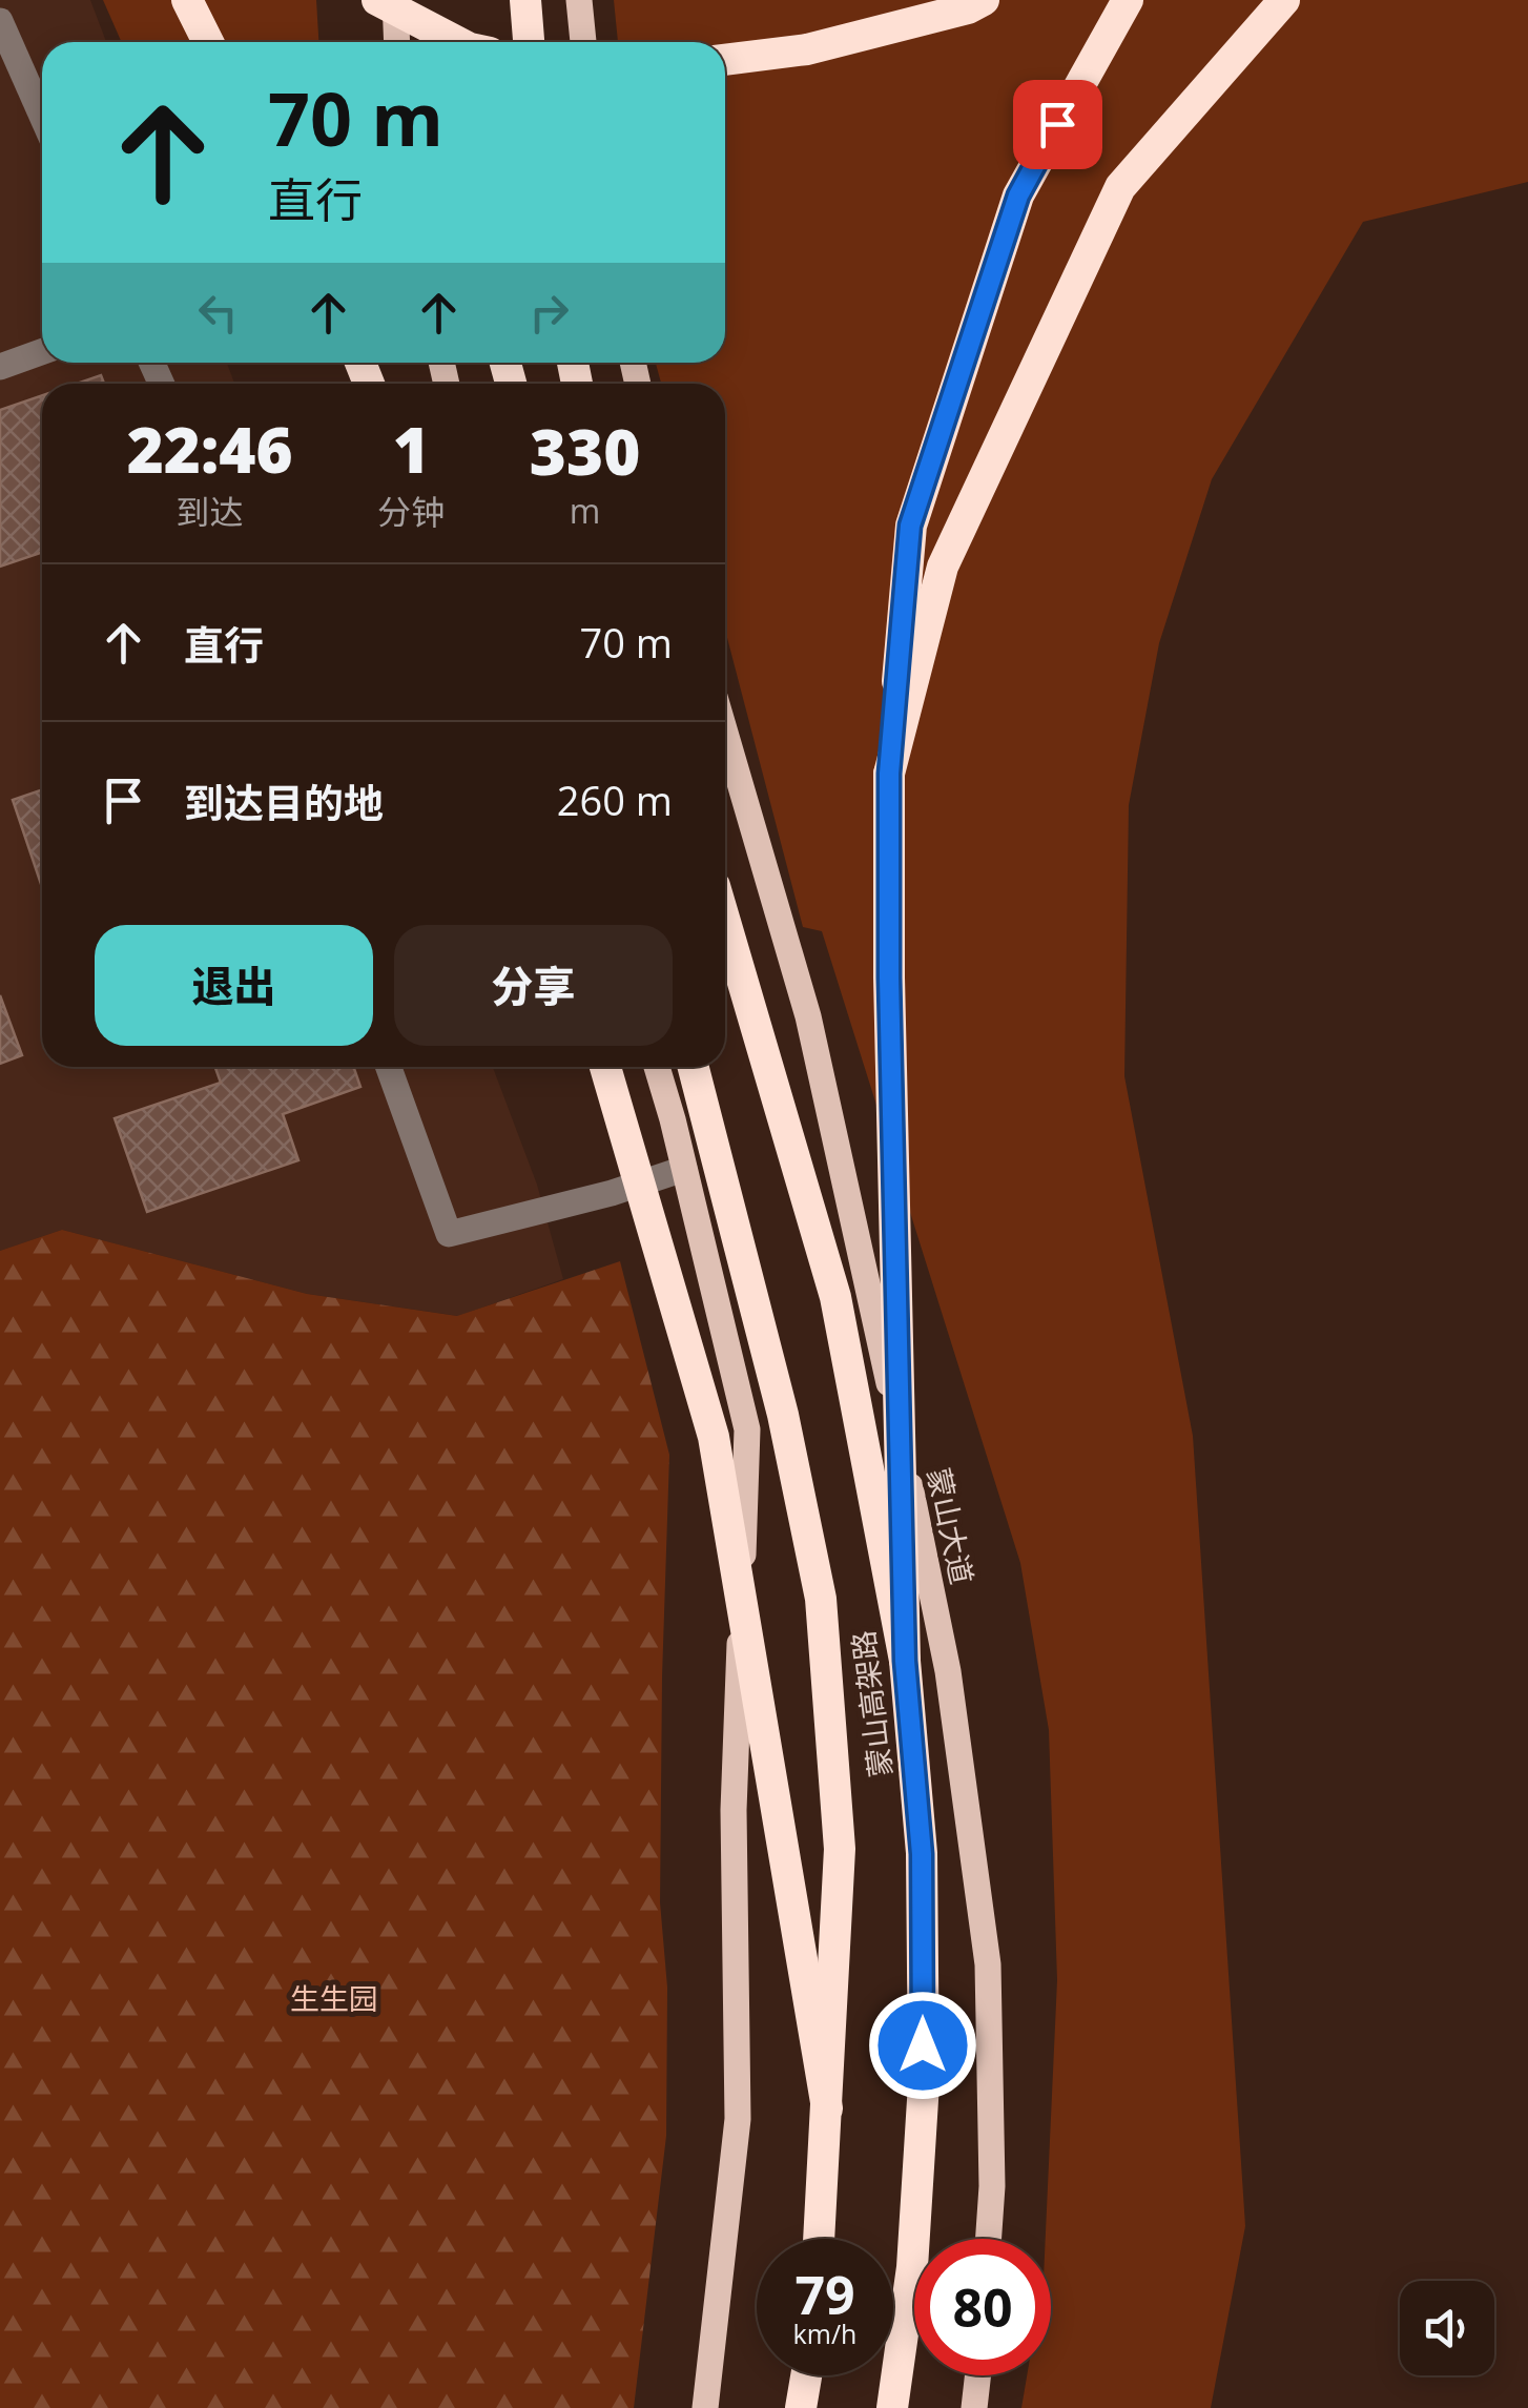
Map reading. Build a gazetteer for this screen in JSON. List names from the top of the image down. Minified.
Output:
{"streets":{"highway":["蒙山高架路"],"main road":["蒙山大道"]},"parks":["生生园"],"page":{"turn":["70 m","直行"],"eta":["22:46","到达","1","分钟","330","m"],"list":[{"name":"直行","value":"70 m"},{"name":"到达目的地","value":"260 m"}],"buttons":["退出","分享"],"speed":"79 km/h","limit":"80"}}
